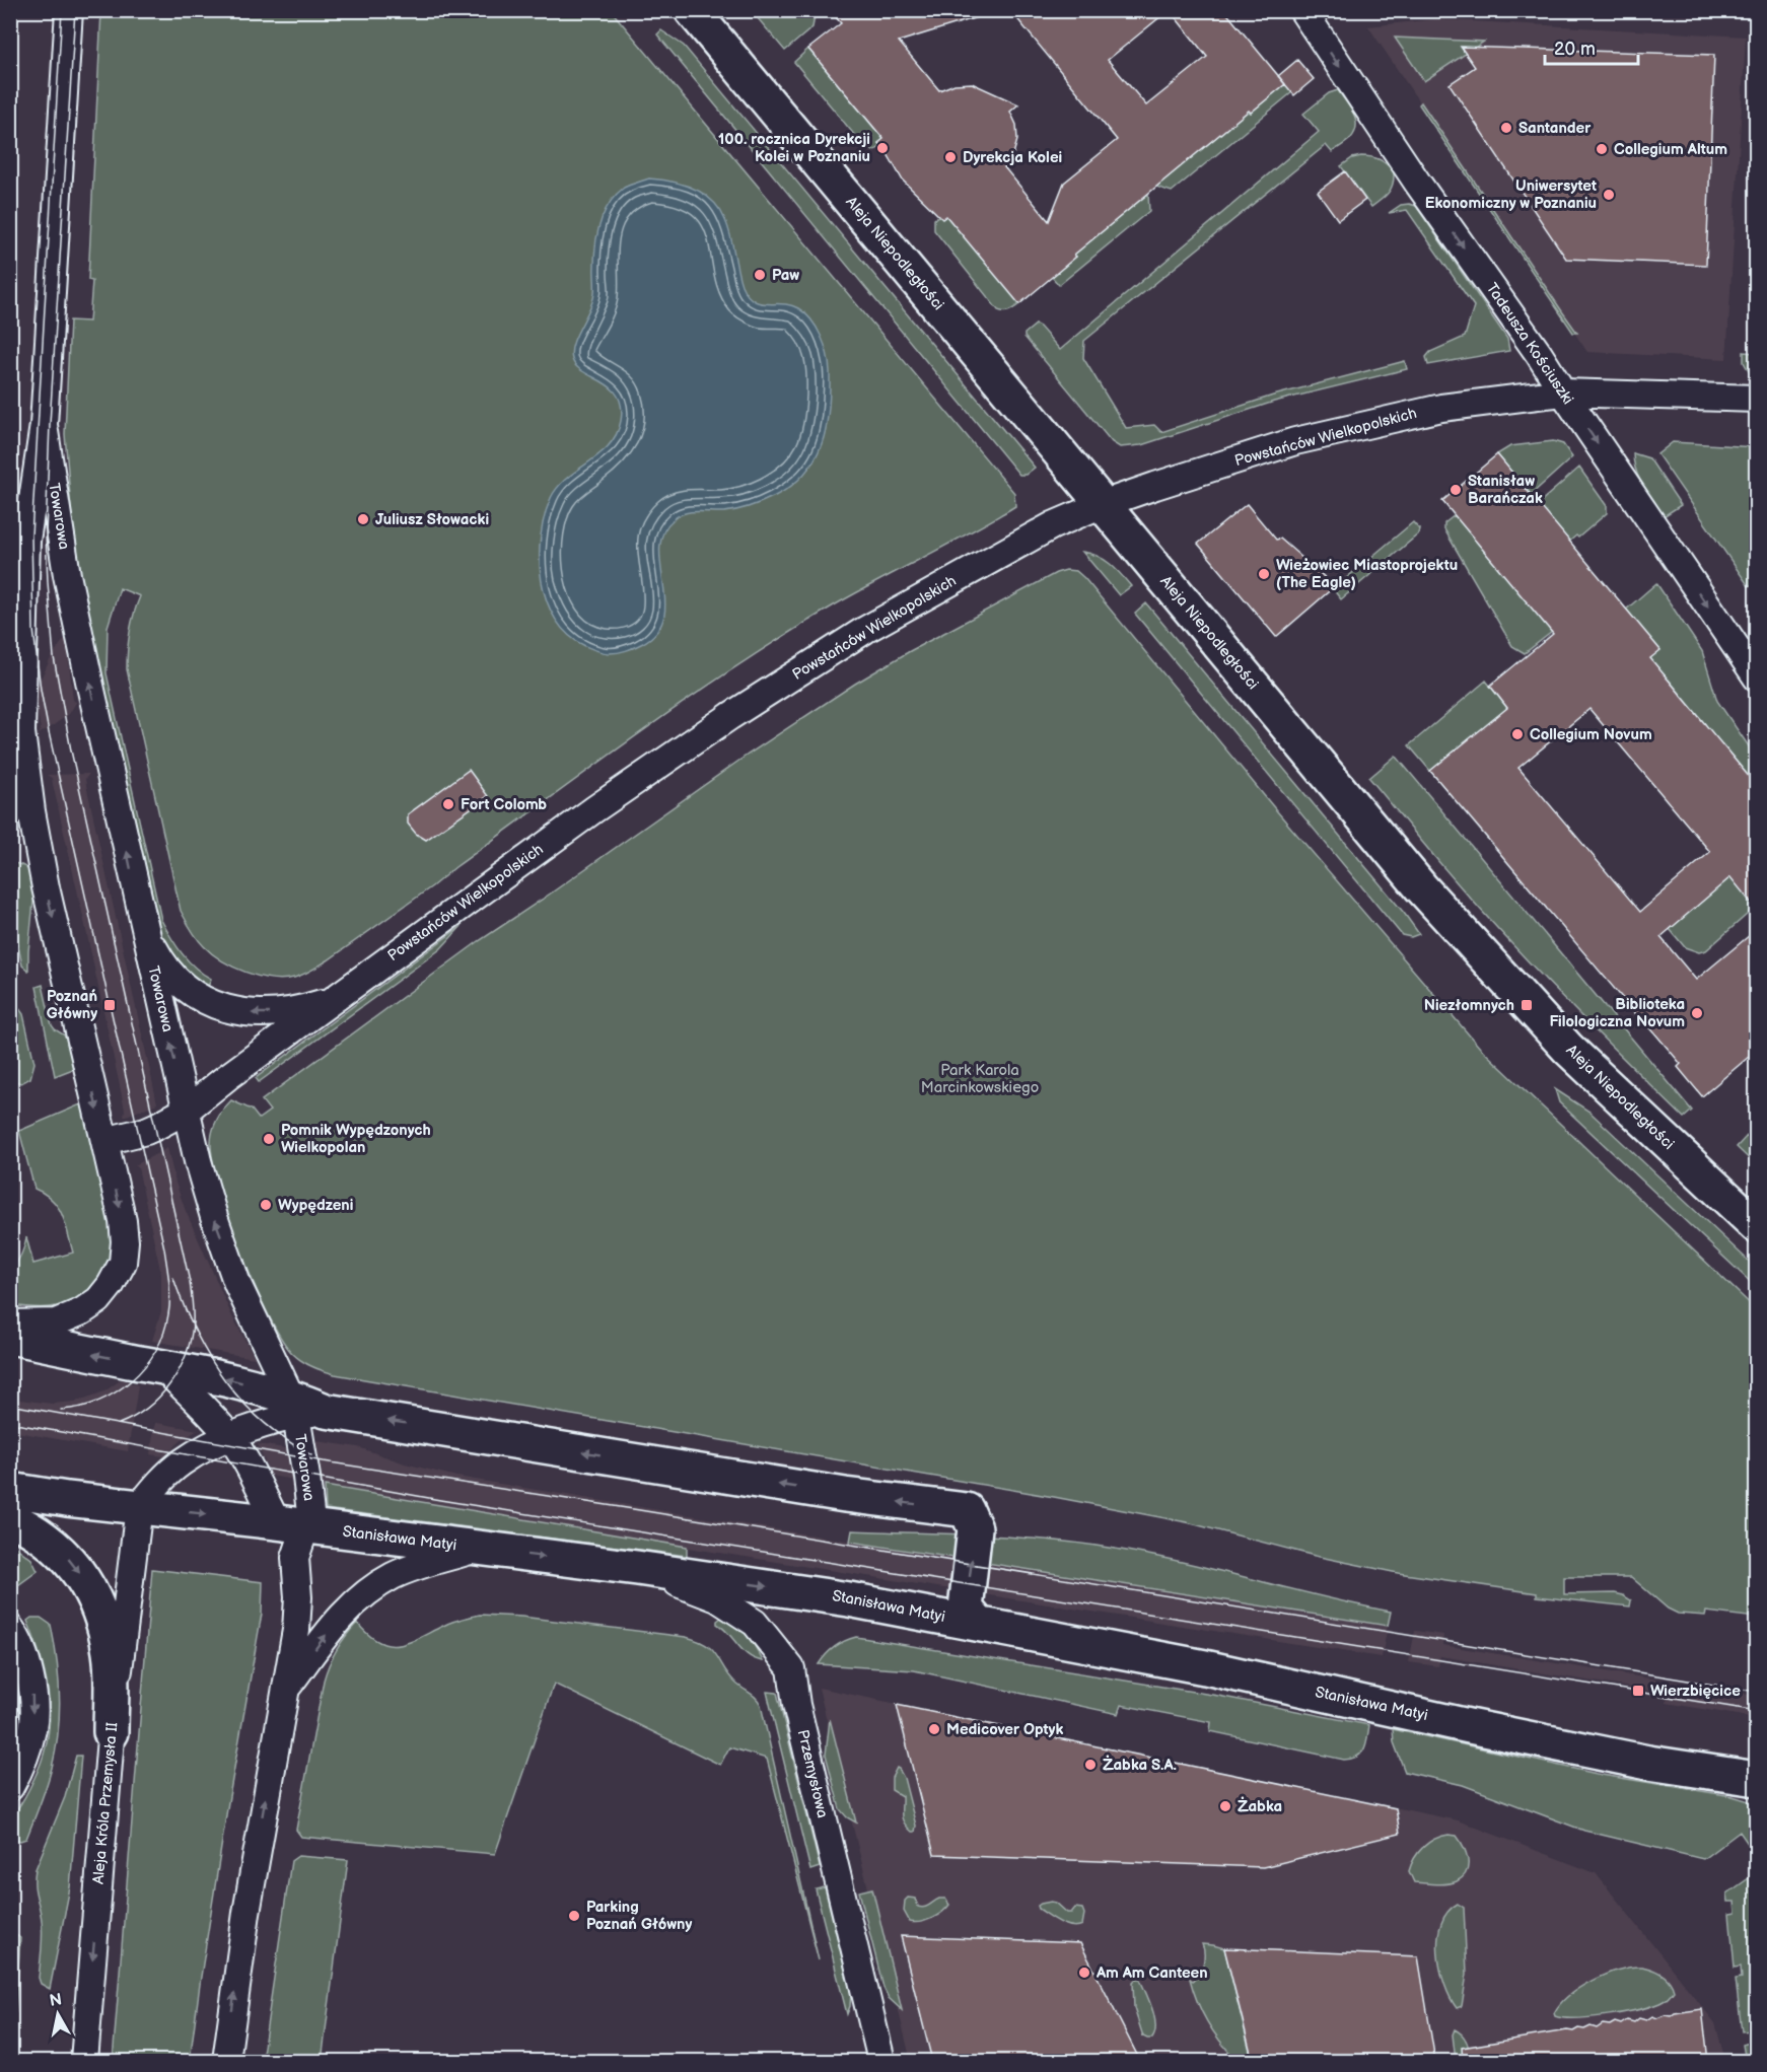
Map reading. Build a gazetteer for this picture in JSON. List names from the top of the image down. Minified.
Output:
{"streets":{"street":["Aleja Niepodległości","Tadeusza Kościuszki","Powstańców Wielkopolskich","Towarowa","Stanisława Matyi","Przemysłowa","Aleja Króla Przemysła II"]},"crossings":[["Aleja Niepodległości","Powstańców Wielkopolskich"],["Tadeusza Kościuszki","Powstańców Wielkopolskich"],["Powstańców Wielkopolskich","Towarowa"],["Towarowa","Stanisława Matyi"],["Stanisława Matyi","Przemysłowa"],["Stanisława Matyi","Aleja Króla Przemysła II"]],"one_way":["Tadeusza Kościuszki","Stanisława Matyi"],"parks":["Park Karola Marcinkowskiego"],"places":{"other":["Santander","100. rocznica Dyrekcji Kolei w Poznaniu","Collegium Altum","Dyrekcja Kolei","Uniwersytet Ekonomiczny w Poznaniu","Paw","Stanisław Barańczak","Juliusz Słowacki","Wieżowiec Miastoprojektu (The Eagle)","Collegium Novum","Fort Colomb","Biblioteka Filologiczna Novum","Pomnik Wypędzonych Wielkopolan","Wypędzeni","Medicover Optyk","Żabka S.A.","Żabka","Parking Poznań Główny","Am Am Canteen"],"transit":["Poznań Główny","Niezłomnych","Wierzbięcice"]},"scale_bar":"20 m","north":"top"}
